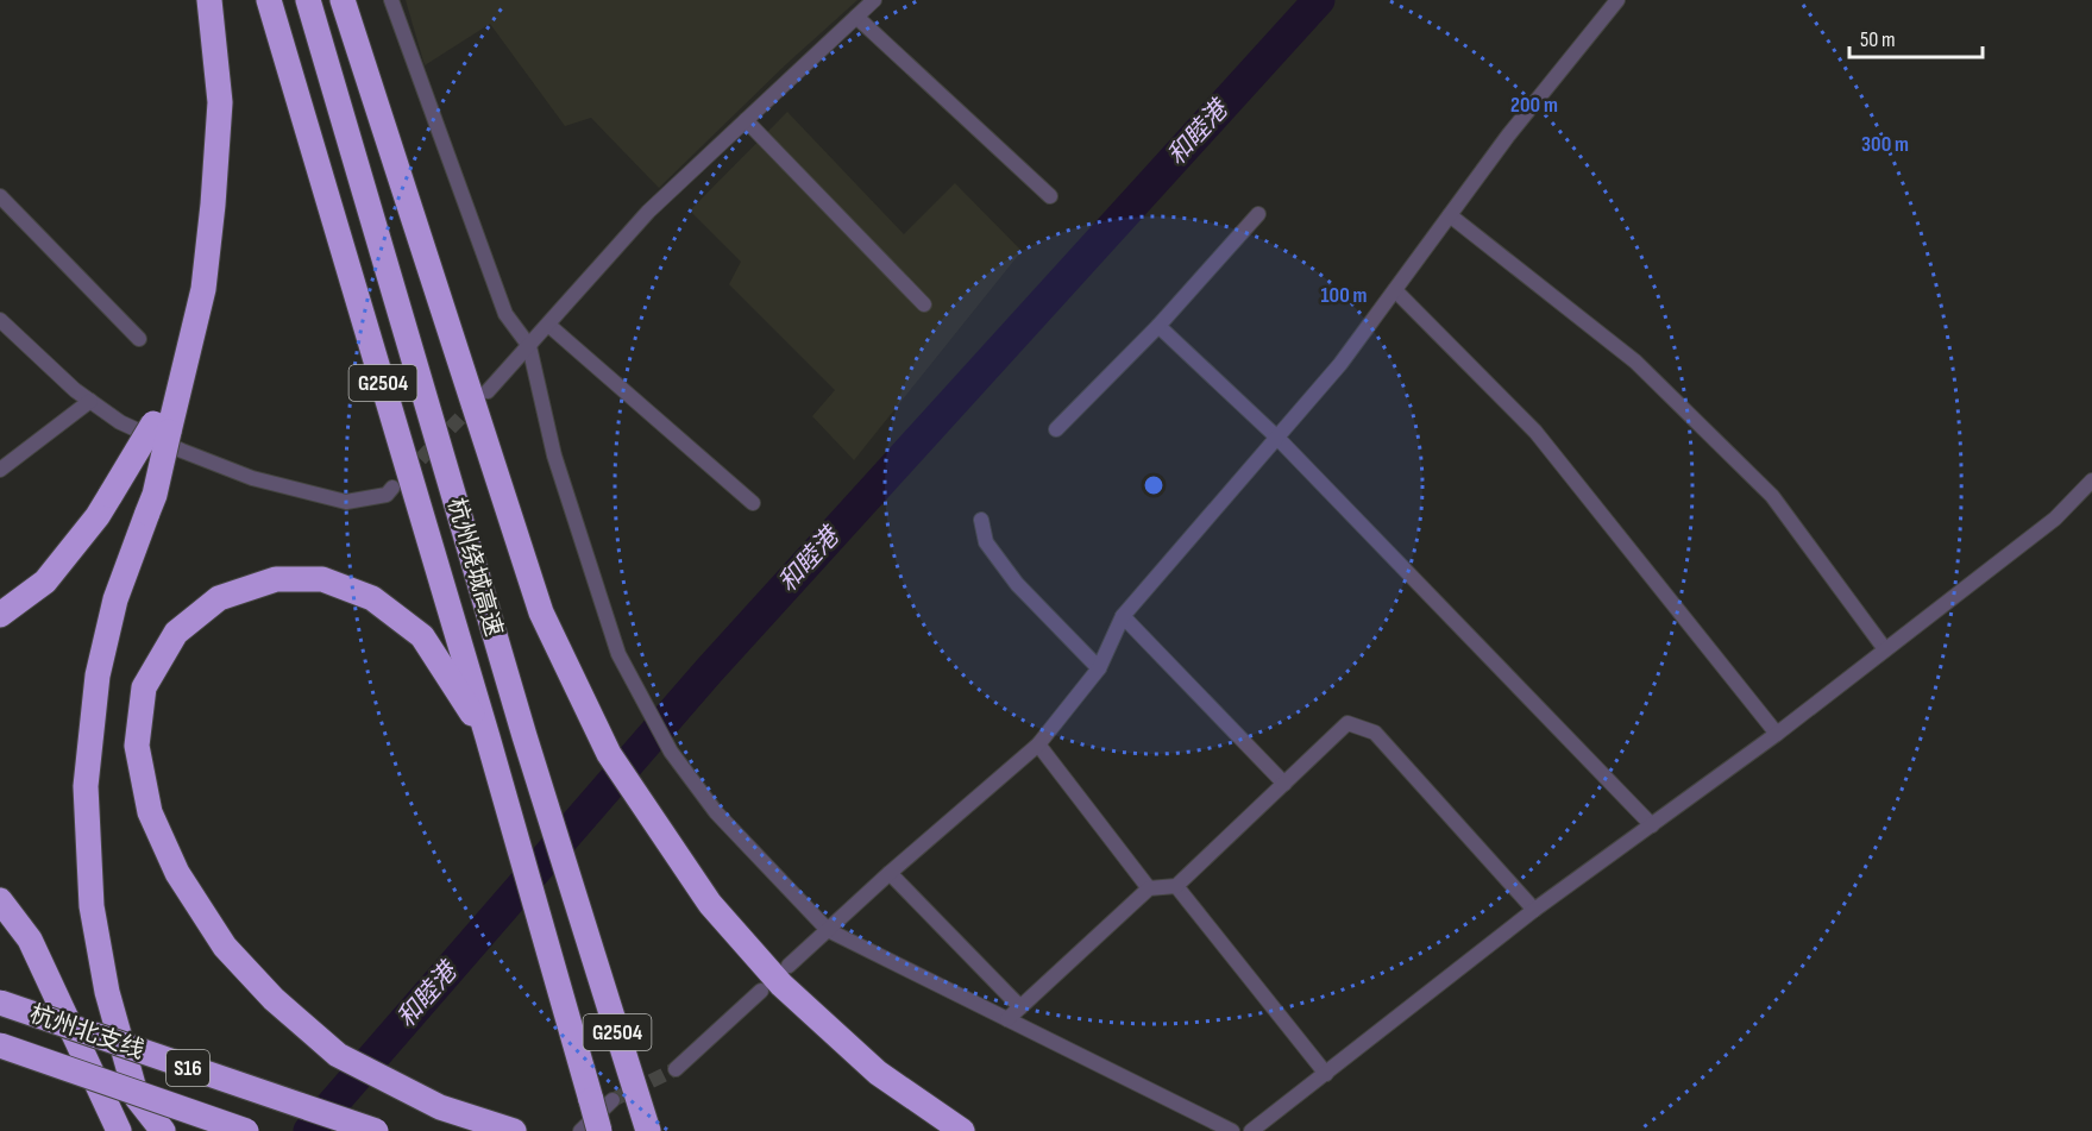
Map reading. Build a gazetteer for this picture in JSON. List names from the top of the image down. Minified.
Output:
{"streets":{"highway":["G2504","杭州绕城高速","杭州北支线","S16"]},"water":["和睦港"],"scale_bar":"50 m","rings":["200 m","300 m","100 m"]}
